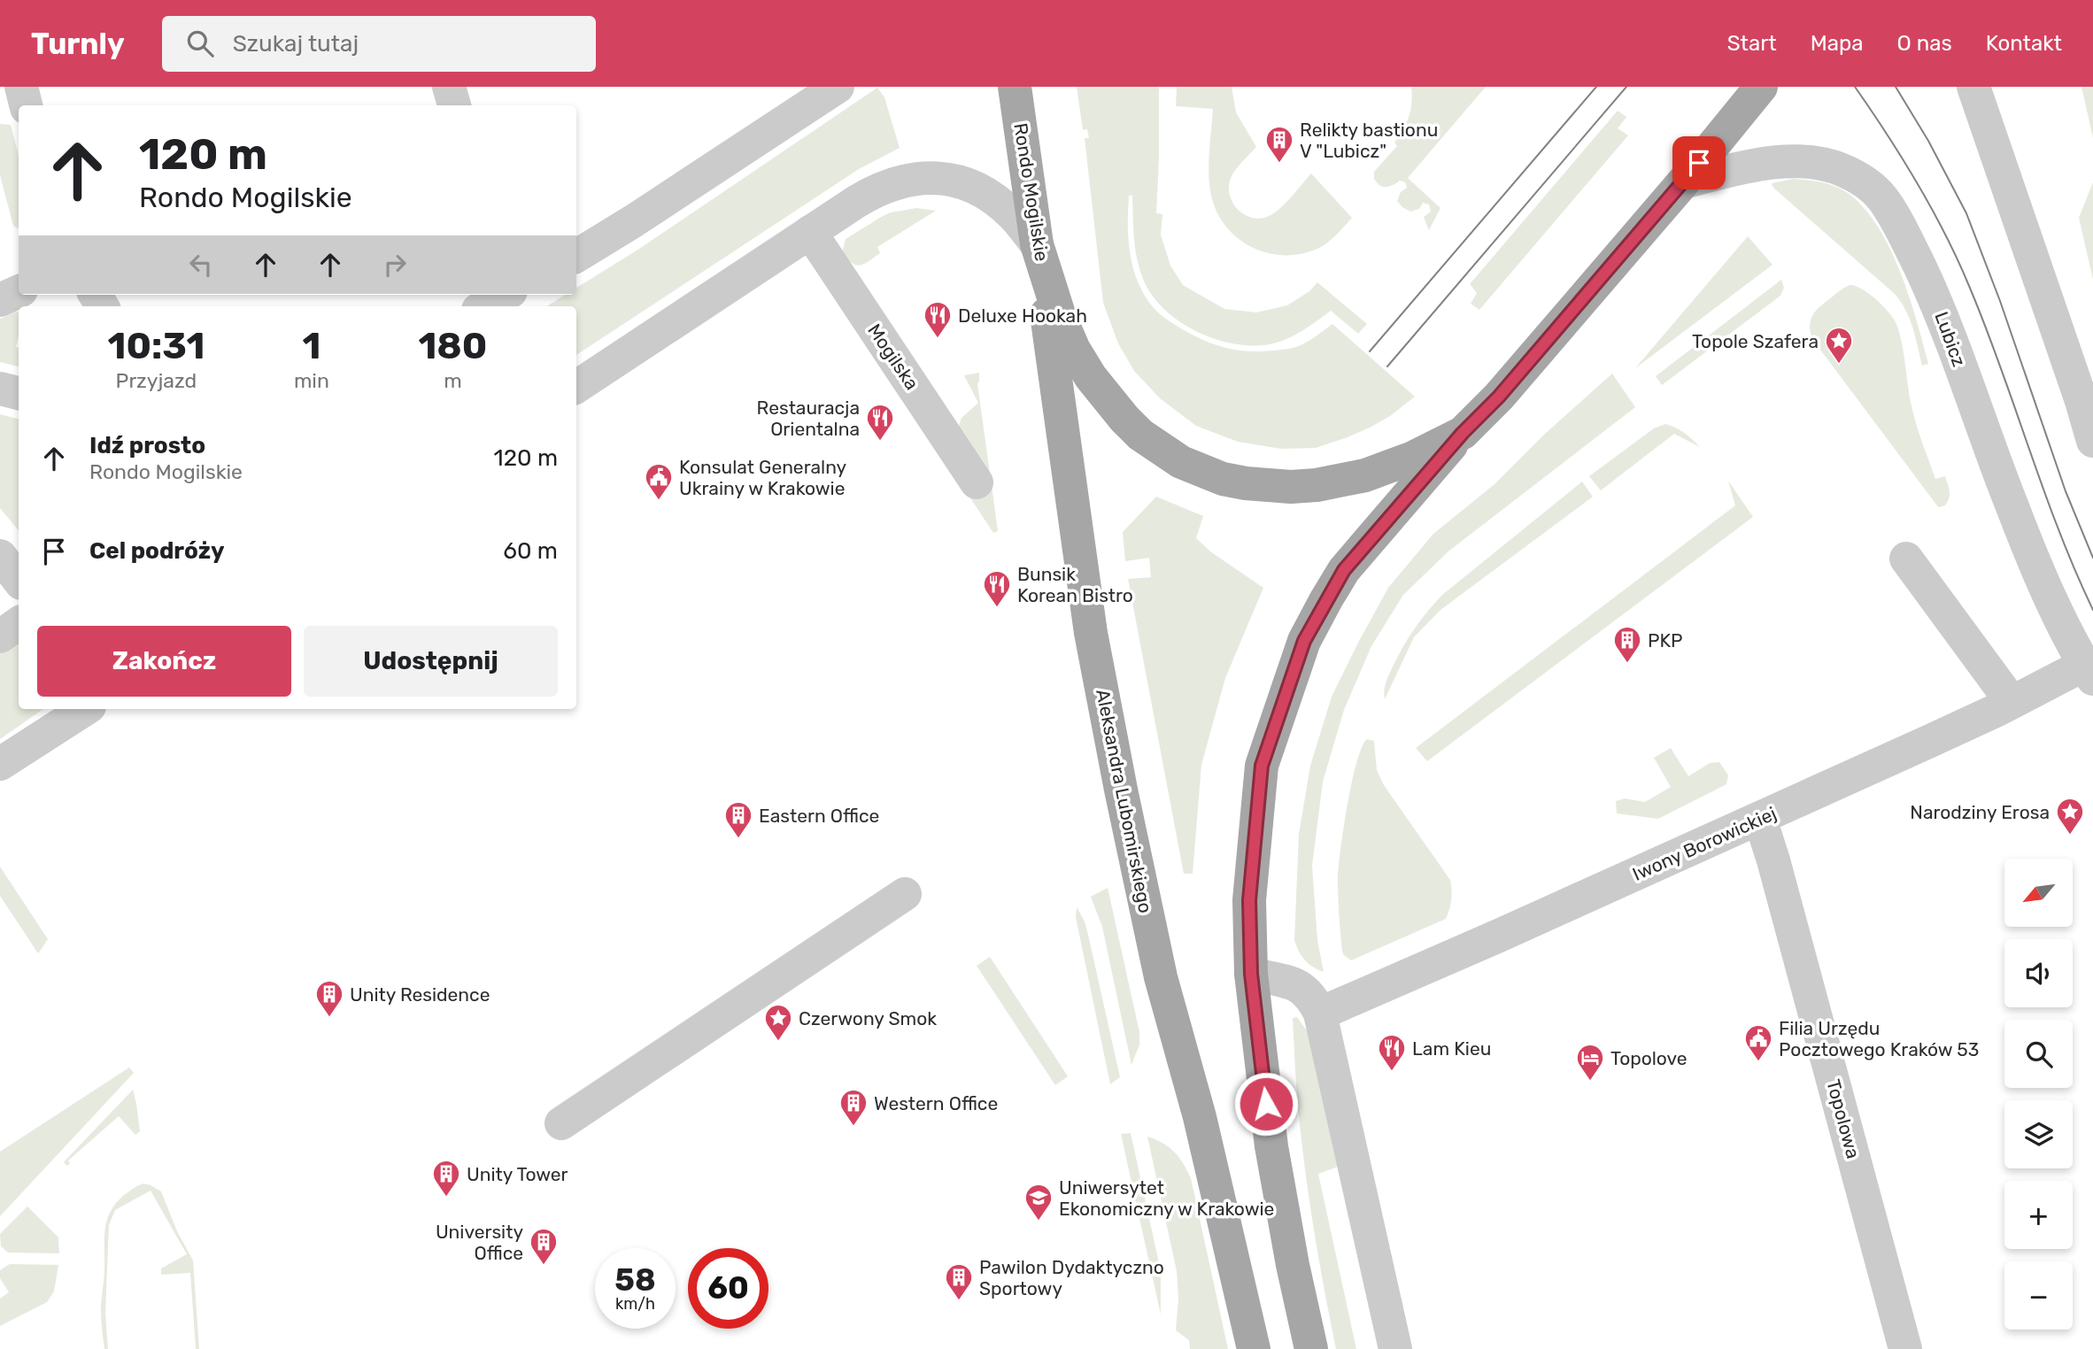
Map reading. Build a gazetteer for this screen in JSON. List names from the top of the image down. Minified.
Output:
{"streets":{"main road":["Rondo Mogilskie","Aleksandra Lubomirskiego"],"street":["Lubicz","Mogilska","Iwony Borowickiej","Topolowa"]},"crossings":[["Rondo Mogilskie","Lubicz"],["Rondo Mogilskie","Aleksandra Lubomirskiego"],["Lubicz","Iwony Borowickiej"],["Iwony Borowickiej","Topolowa"]],"places":{"building":["Relikty bastionu V \"Lubicz\"","PKP","Eastern Office","Unity Residence","Western Office","Unity Tower","University Office","Pawilon Dydaktyczno Sportowy"],"restaurant":["Deluxe Hookah","Restauracja Orientalna","Bunsik Korean Bistro","Lam Kieu"],"place":["Topole Szafera","Narodziny Erosa","Czerwony Smok"],"public building":["Konsulat Generalny Ukrainy w Krakowie","Filia Urzędu Pocztowego Kraków 53"],"hotel":["Topolove"],"school or university":["Uniwersytet Ekonomiczny w Krakowie"]},"north":"bottom left","page":{"header":"Turnly","search":"Szukaj tutaj","nav":["Start","Mapa","O nas","Kontakt"],"turn":["120 m","Rondo Mogilskie"],"eta":["10:31","Przyjazd","1","min","180","m"],"list":[{"name":"Idź prosto","note":"Rondo Mogilskie","value":"120 m"},{"name":"Cel podróży","value":"60 m"}],"buttons":["Zakończ","Udostępnij"],"map_buttons":["+","−"],"speed":"58 km/h","limit":"60"}}
